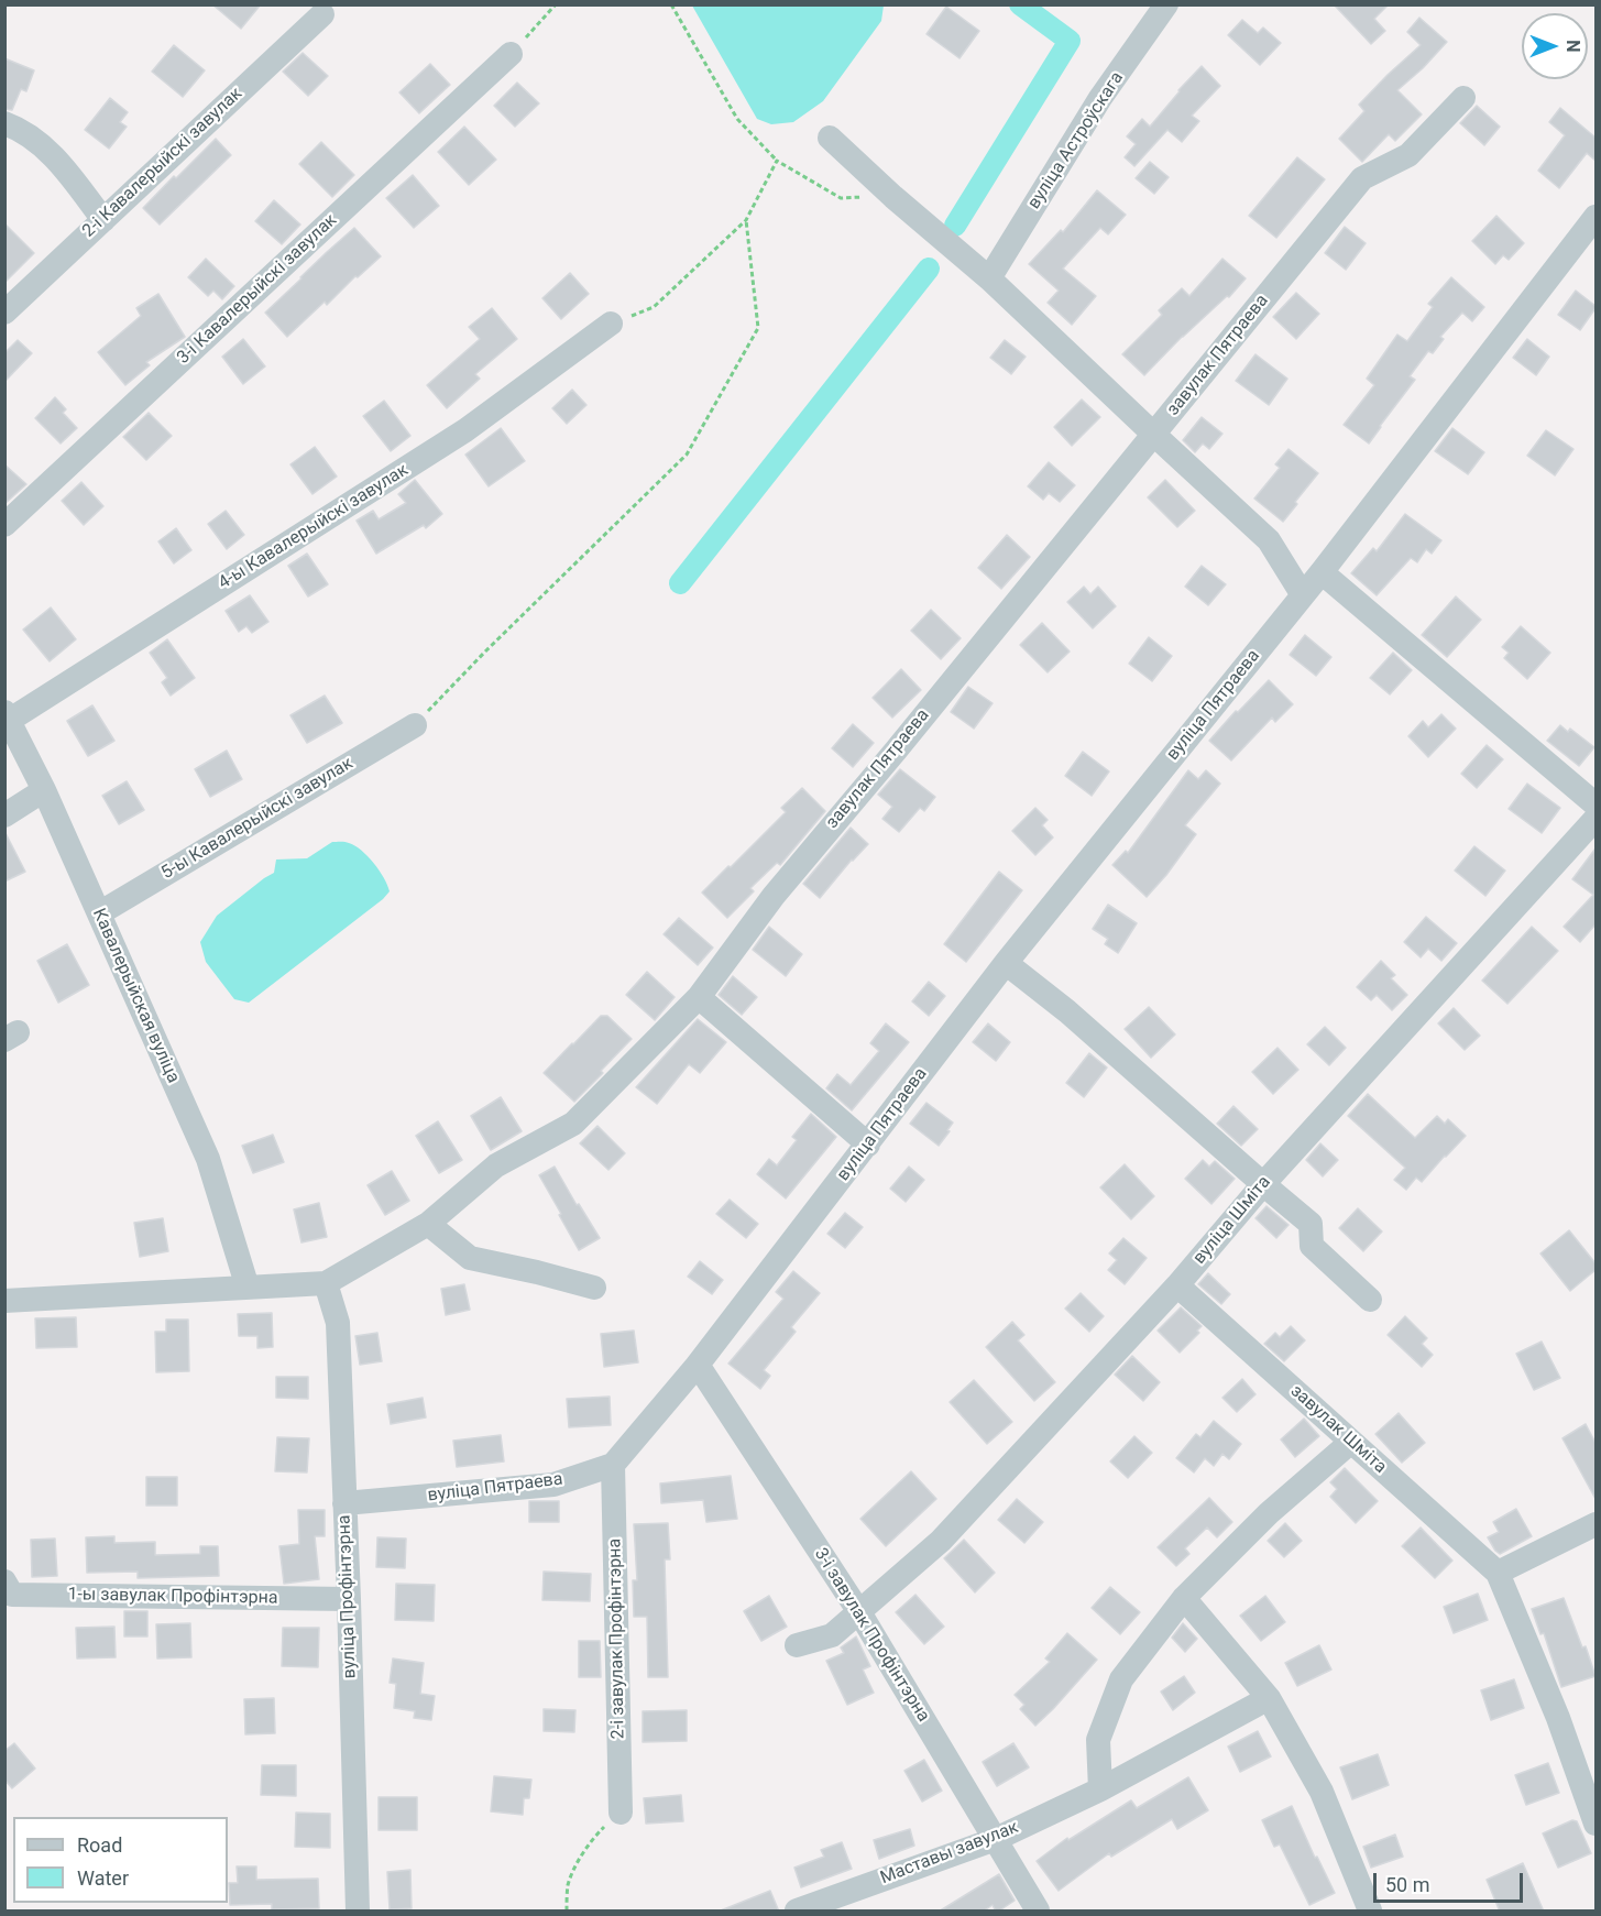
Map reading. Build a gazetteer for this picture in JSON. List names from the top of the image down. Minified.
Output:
{"streets":{"street":["вуліца Астроўскага","2-і Кавалерыйскі завулак","3-і Кавалерыйскі завулак","завулак Пятраева","4-ы Кавалерыйскі завулак","вуліца Пятраева","5-ы Кавалерыйскі завулак","Кавалерыйская вуліца","вуліца Шміта","завулак Шміта","1-ы завулак Профінтэрна","вуліца Профінтэрна","3-і завулак Профінтэрна","2-і завулак Профінтэрна","Маставы завулак"]},"crossings":[["завулак Пятраева","вуліца Профінтэрна"],["4-ы Кавалерыйскі завулак","Кавалерыйская вуліца"],["вуліца Пятраева","вуліца Профінтэрна"],["вуліца Пятраева","3-і завулак Профінтэрна"],["вуліца Пятраева","2-і завулак Профінтэрна"],["5-ы Кавалерыйскі завулак","Кавалерыйская вуліца"],["вуліца Шміта","завулак Шміта"],["вуліца Шміта","3-і завулак Профінтэрна"],["1-ы завулак Профінтэрна","вуліца Профінтэрна"],["3-і завулак Профінтэрна","Маставы завулак"]],"legend":["Road","Water"],"scale_bar":"50 m","north":"right"}
